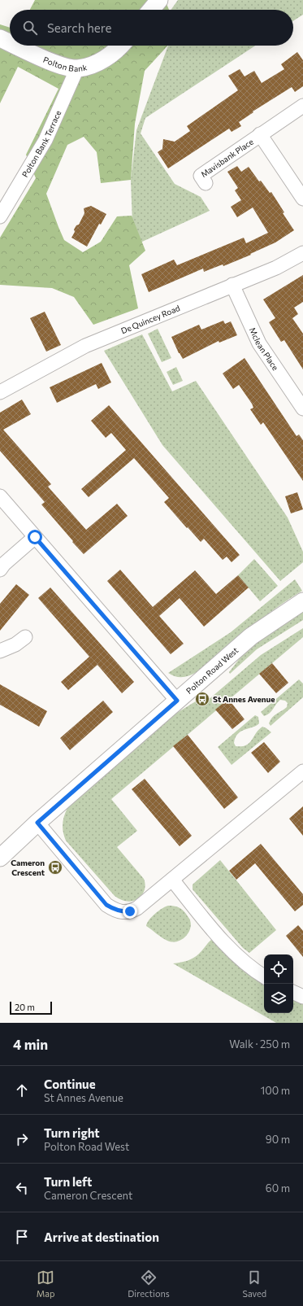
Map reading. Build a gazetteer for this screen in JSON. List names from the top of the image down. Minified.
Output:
{"streets":{"street":["Polton Bank","Polton Bank Terrace","Mavisbank Place","De Quincey Road","Mclean Place","Polton Road West"]},"crossings":[["Polton Bank","Polton Bank Terrace"],["De Quincey Road","Mclean Place"]],"places":{"bus stop":["St Annes Avenue","Cameron Crescent"]},"scale_bar":"20 m","page":{"search":"Search here","scale":"20 m","heading":["4 min","Walk · 250 m"],"list":[["Continue","St Annes Avenue","100 m"],["Turn right","Polton Road West","90 m"],["Turn left","Cameron Crescent","60 m"],"Arrive at destination"],"nav":["Map","Directions","Saved"]}}
